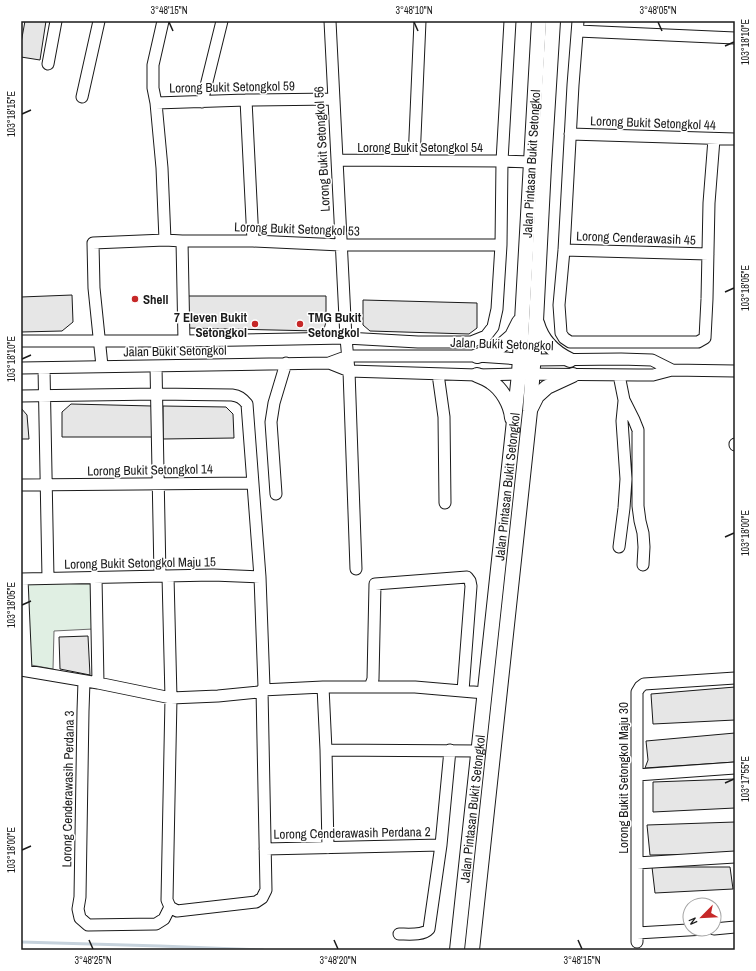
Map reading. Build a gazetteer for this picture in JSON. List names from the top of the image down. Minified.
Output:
{"streets":{"main road":["Jalan Pintasan Bukit Setongkol"],"street":["Lorong Bukit Setongkol 59","Lorong Bukit Setongkol 44","Lorong Bukit Setongkol 54","Lorong Bukit Setongkol 56","Lorong Bukit Setongkol 53","Lorong Cenderawasih 45","Jalan Bukit Setongkol","Lorong Bukit Setongkol 14","Lorong Bukit Setongkol Maju 15","Lorong Bukit Setongkol Maju 30","Lorong Cenderawasih Perdana 3","Lorong Cenderawasih Perdana 2"]},"crossings":[["Lorong Bukit Setongkol 59","Lorong Bukit Setongkol 56"],["Lorong Bukit Setongkol 54","Lorong Bukit Setongkol 56"],["Lorong Bukit Setongkol 54","Jalan Pintasan Bukit Setongkol"],["Lorong Bukit Setongkol 56","Lorong Bukit Setongkol 53"],["Lorong Bukit Setongkol 56","Jalan Bukit Setongkol"],["Jalan Pintasan Bukit Setongkol","Jalan Bukit Setongkol"]],"places":["Shell","7 Eleven Bukit Setongkol","TMG Bukit Setongkol"],"north":"bottom left","coordinates":["3°48'15\"N","3°48'10\"N","3°48'05\"N","103°18'10\"E","103°18'15\"E","103°18'05\"E","103°18'00\"E","103°17'55\"E","3°48'25\"N","3°48'20\"N"]}
